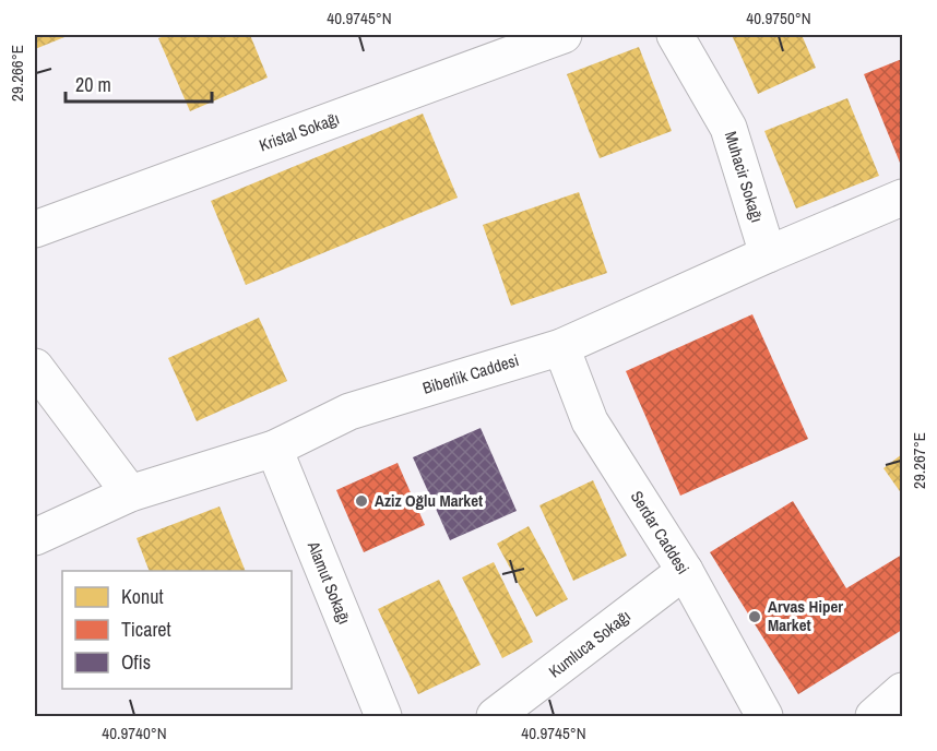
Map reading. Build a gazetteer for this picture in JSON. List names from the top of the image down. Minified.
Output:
{"streets":{"street":["Kristal Sokağı","Muhacir Sokağı","Biberlik Caddesi","Serdar Caddesi","Alamut Sokağı","Kumluca Sokağı"]},"crossings":[["Muhacir Sokağı","Biberlik Caddesi"],["Biberlik Caddesi","Serdar Caddesi"],["Biberlik Caddesi","Alamut Sokağı"],["Serdar Caddesi","Kumluca Sokağı"]],"places":["Aziz Oğlu Market","Arvas Hiper Market"],"legend":["Konut","Ticaret","Ofis"],"scale_bar":"20 m","coordinates":["40.9745°N","40.9750°N","29.266°E","29.267°E","40.9740°N"]}
